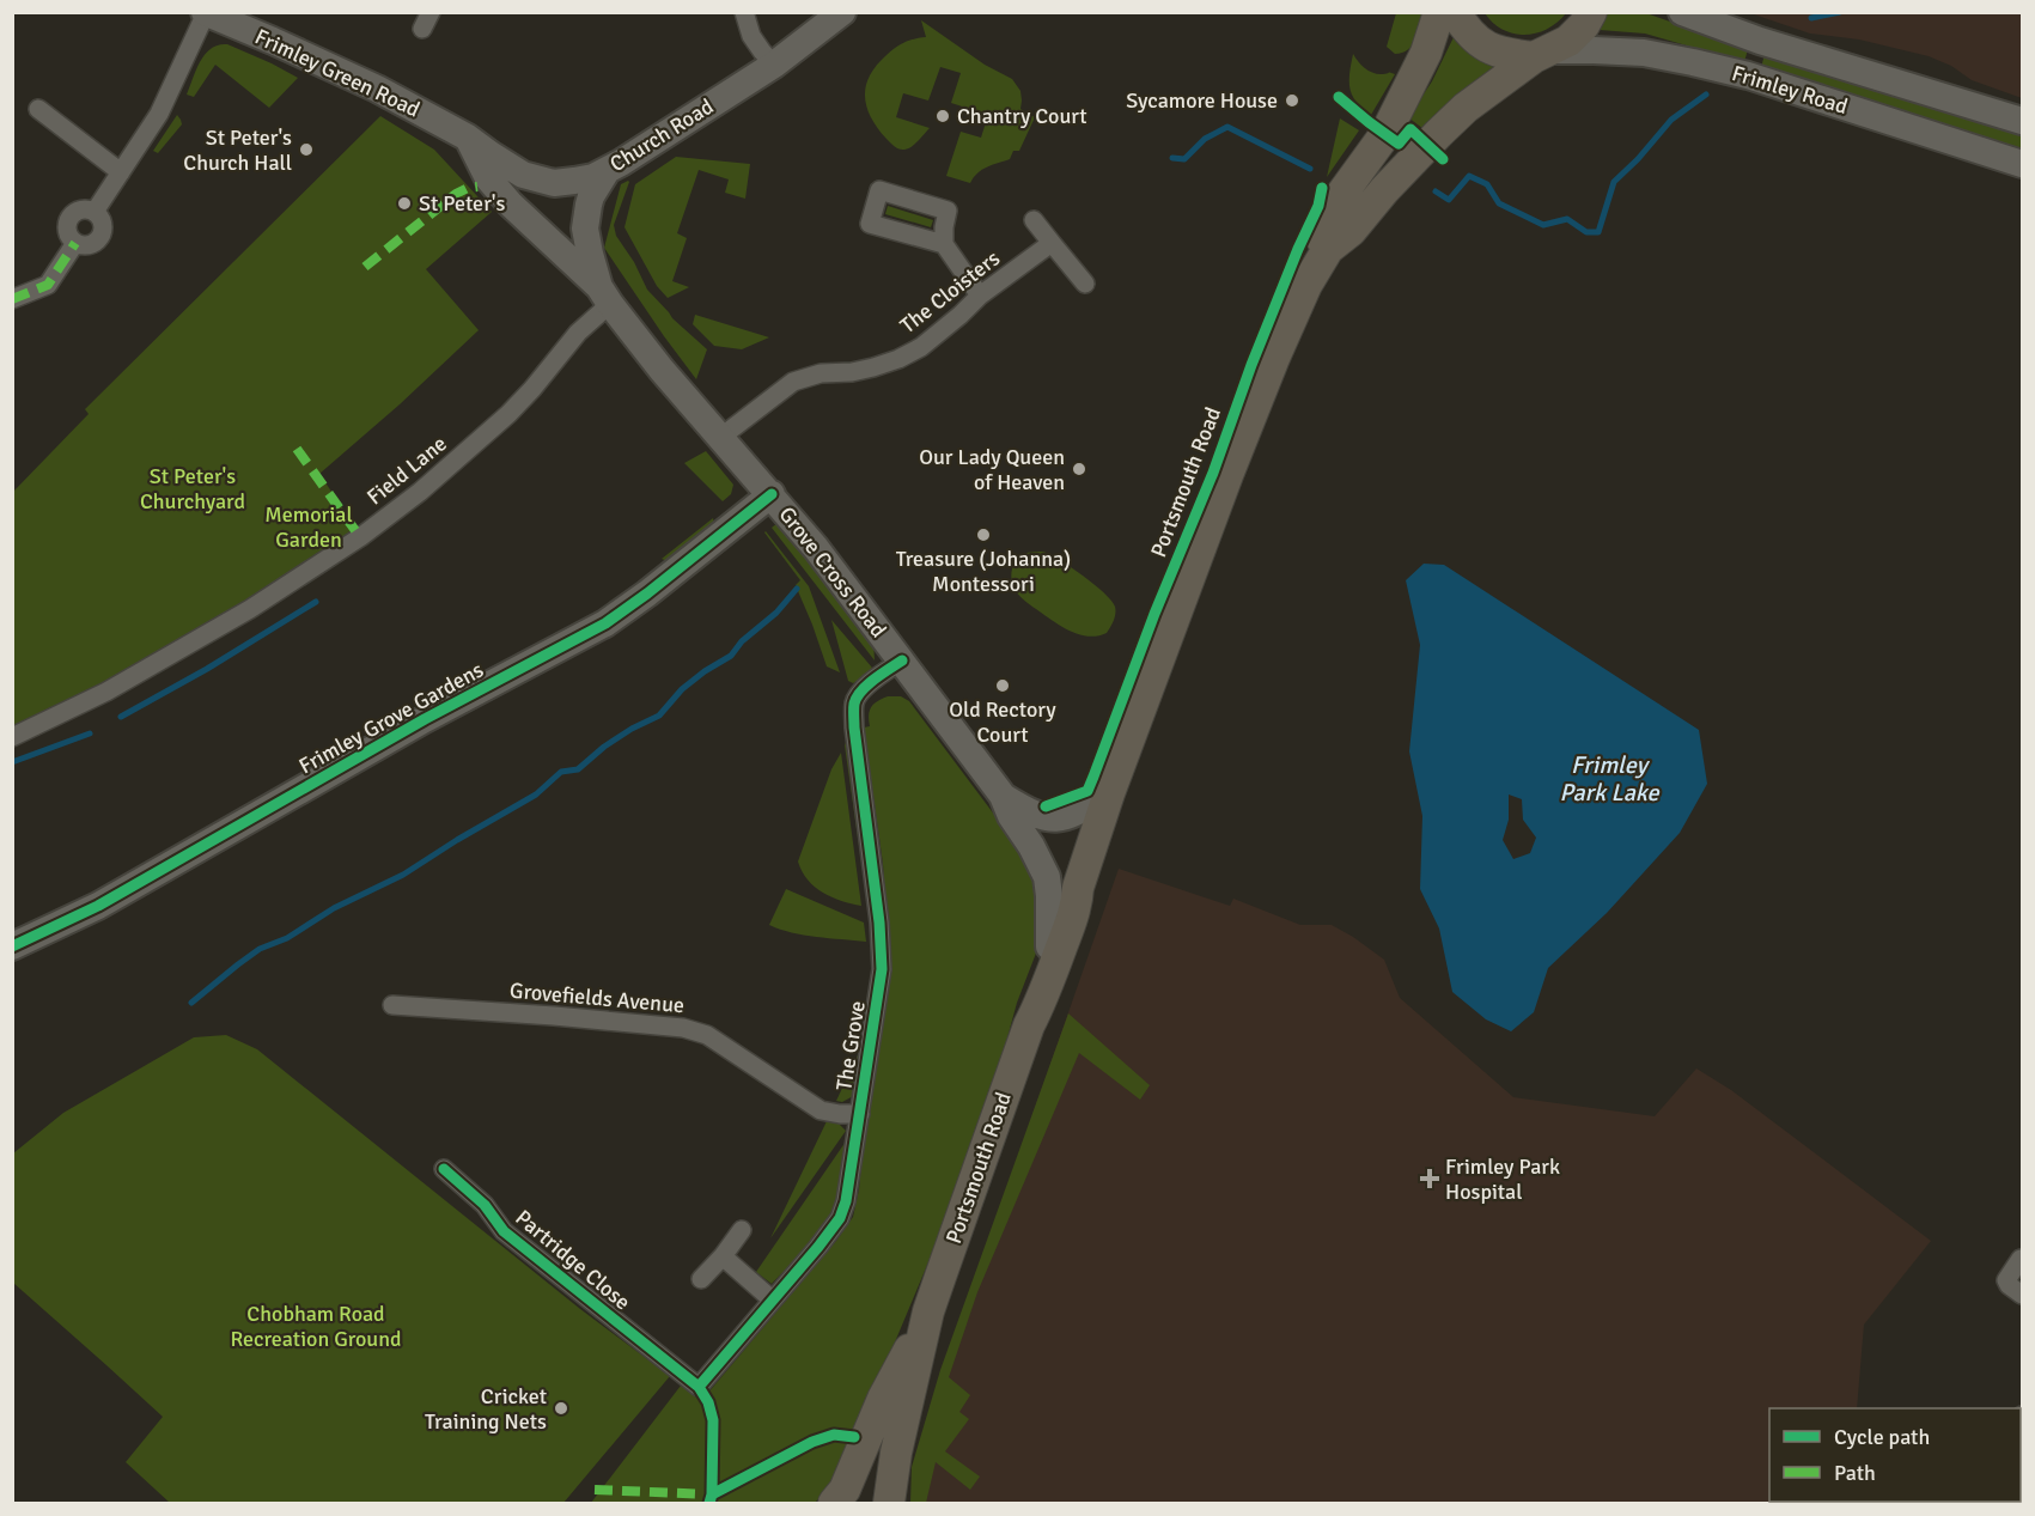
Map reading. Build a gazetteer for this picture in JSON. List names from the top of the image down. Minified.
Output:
{"streets":{"main road":["Frimley Green Road","Frimley Road","Church Road","Portsmouth Road","Grove Cross Road","Frimley Grove Gardens"],"street":["The Cloisters","Field Lane","Grovefields Avenue","The Grove","Partridge Close"]},"crossings":[["Frimley Green Road","Church Road"],["Frimley Green Road","Grove Cross Road"],["Frimley Road","Portsmouth Road"],["Church Road","Grove Cross Road"],["The Cloisters","Grove Cross Road"],["Field Lane","Grove Cross Road"],["Portsmouth Road","Grove Cross Road"],["Grove Cross Road","Frimley Grove Gardens"],["Grove Cross Road","The Grove"],["Grovefields Avenue","The Grove"],["The Grove","Partridge Close"]],"water":["Frimley Park Lake"],"parks":["St Peter's Churchyard","Memorial Garden","Chobham Road Recreation Ground"],"places":{"other":["Sycamore House","Chantry Court","St Peter's Church Hall","St Peter's","Our Lady Queen of Heaven","Treasure (Johanna) Montessori","Old Rectory Court","Cricket Training Nets"],"health":["Frimley Park Hospital"]},"legend":["Cycle path","Path"]}
